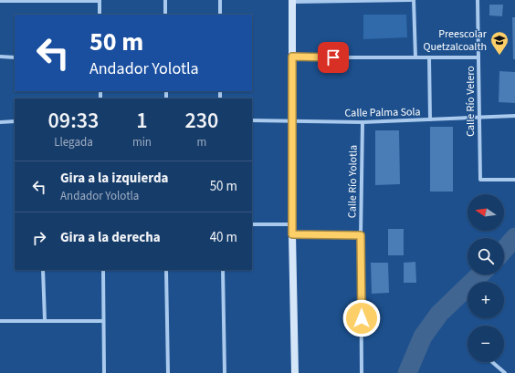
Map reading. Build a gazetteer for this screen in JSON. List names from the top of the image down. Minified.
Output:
{"streets":{"street":["Calle Río Velero","Calle Palma Sola","Calle Río Yolotla"]},"crossings":[["Calle Río Velero","Calle Palma Sola"],["Calle Palma Sola","Calle Río Yolotla"]],"places":{"school or university":["Preescolar Quetzalcoalth"]},"north":"left","page":{"turn":["50 m","Andador Yolotla"],"eta":["09:33","Llegada","1","min","230","m"],"list":[{"name":"Gira a la izquierda","note":"Andador Yolotla","value":"50 m"},{"name":"Gira a la derecha","value":"40 m"}],"map_buttons":["+","−"]}}
